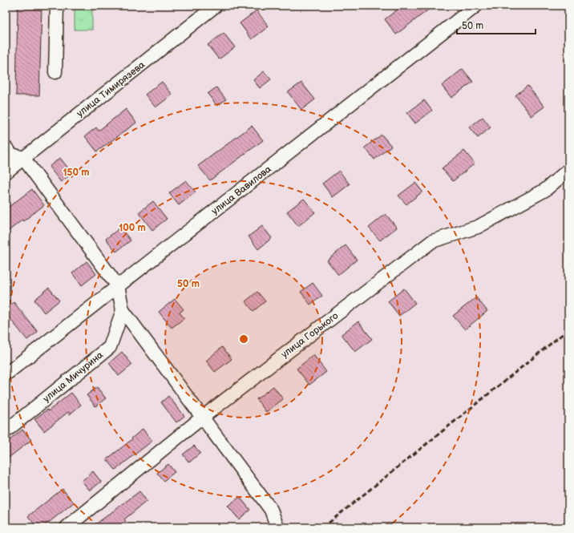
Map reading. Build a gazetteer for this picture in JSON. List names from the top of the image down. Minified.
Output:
{"streets":{"street":["улица Тимирязева","улица Вавилова","улица Горького","улица Мичурина"]},"scale_bar":"50 m","rings":["150 m","100 m","50 m"]}
